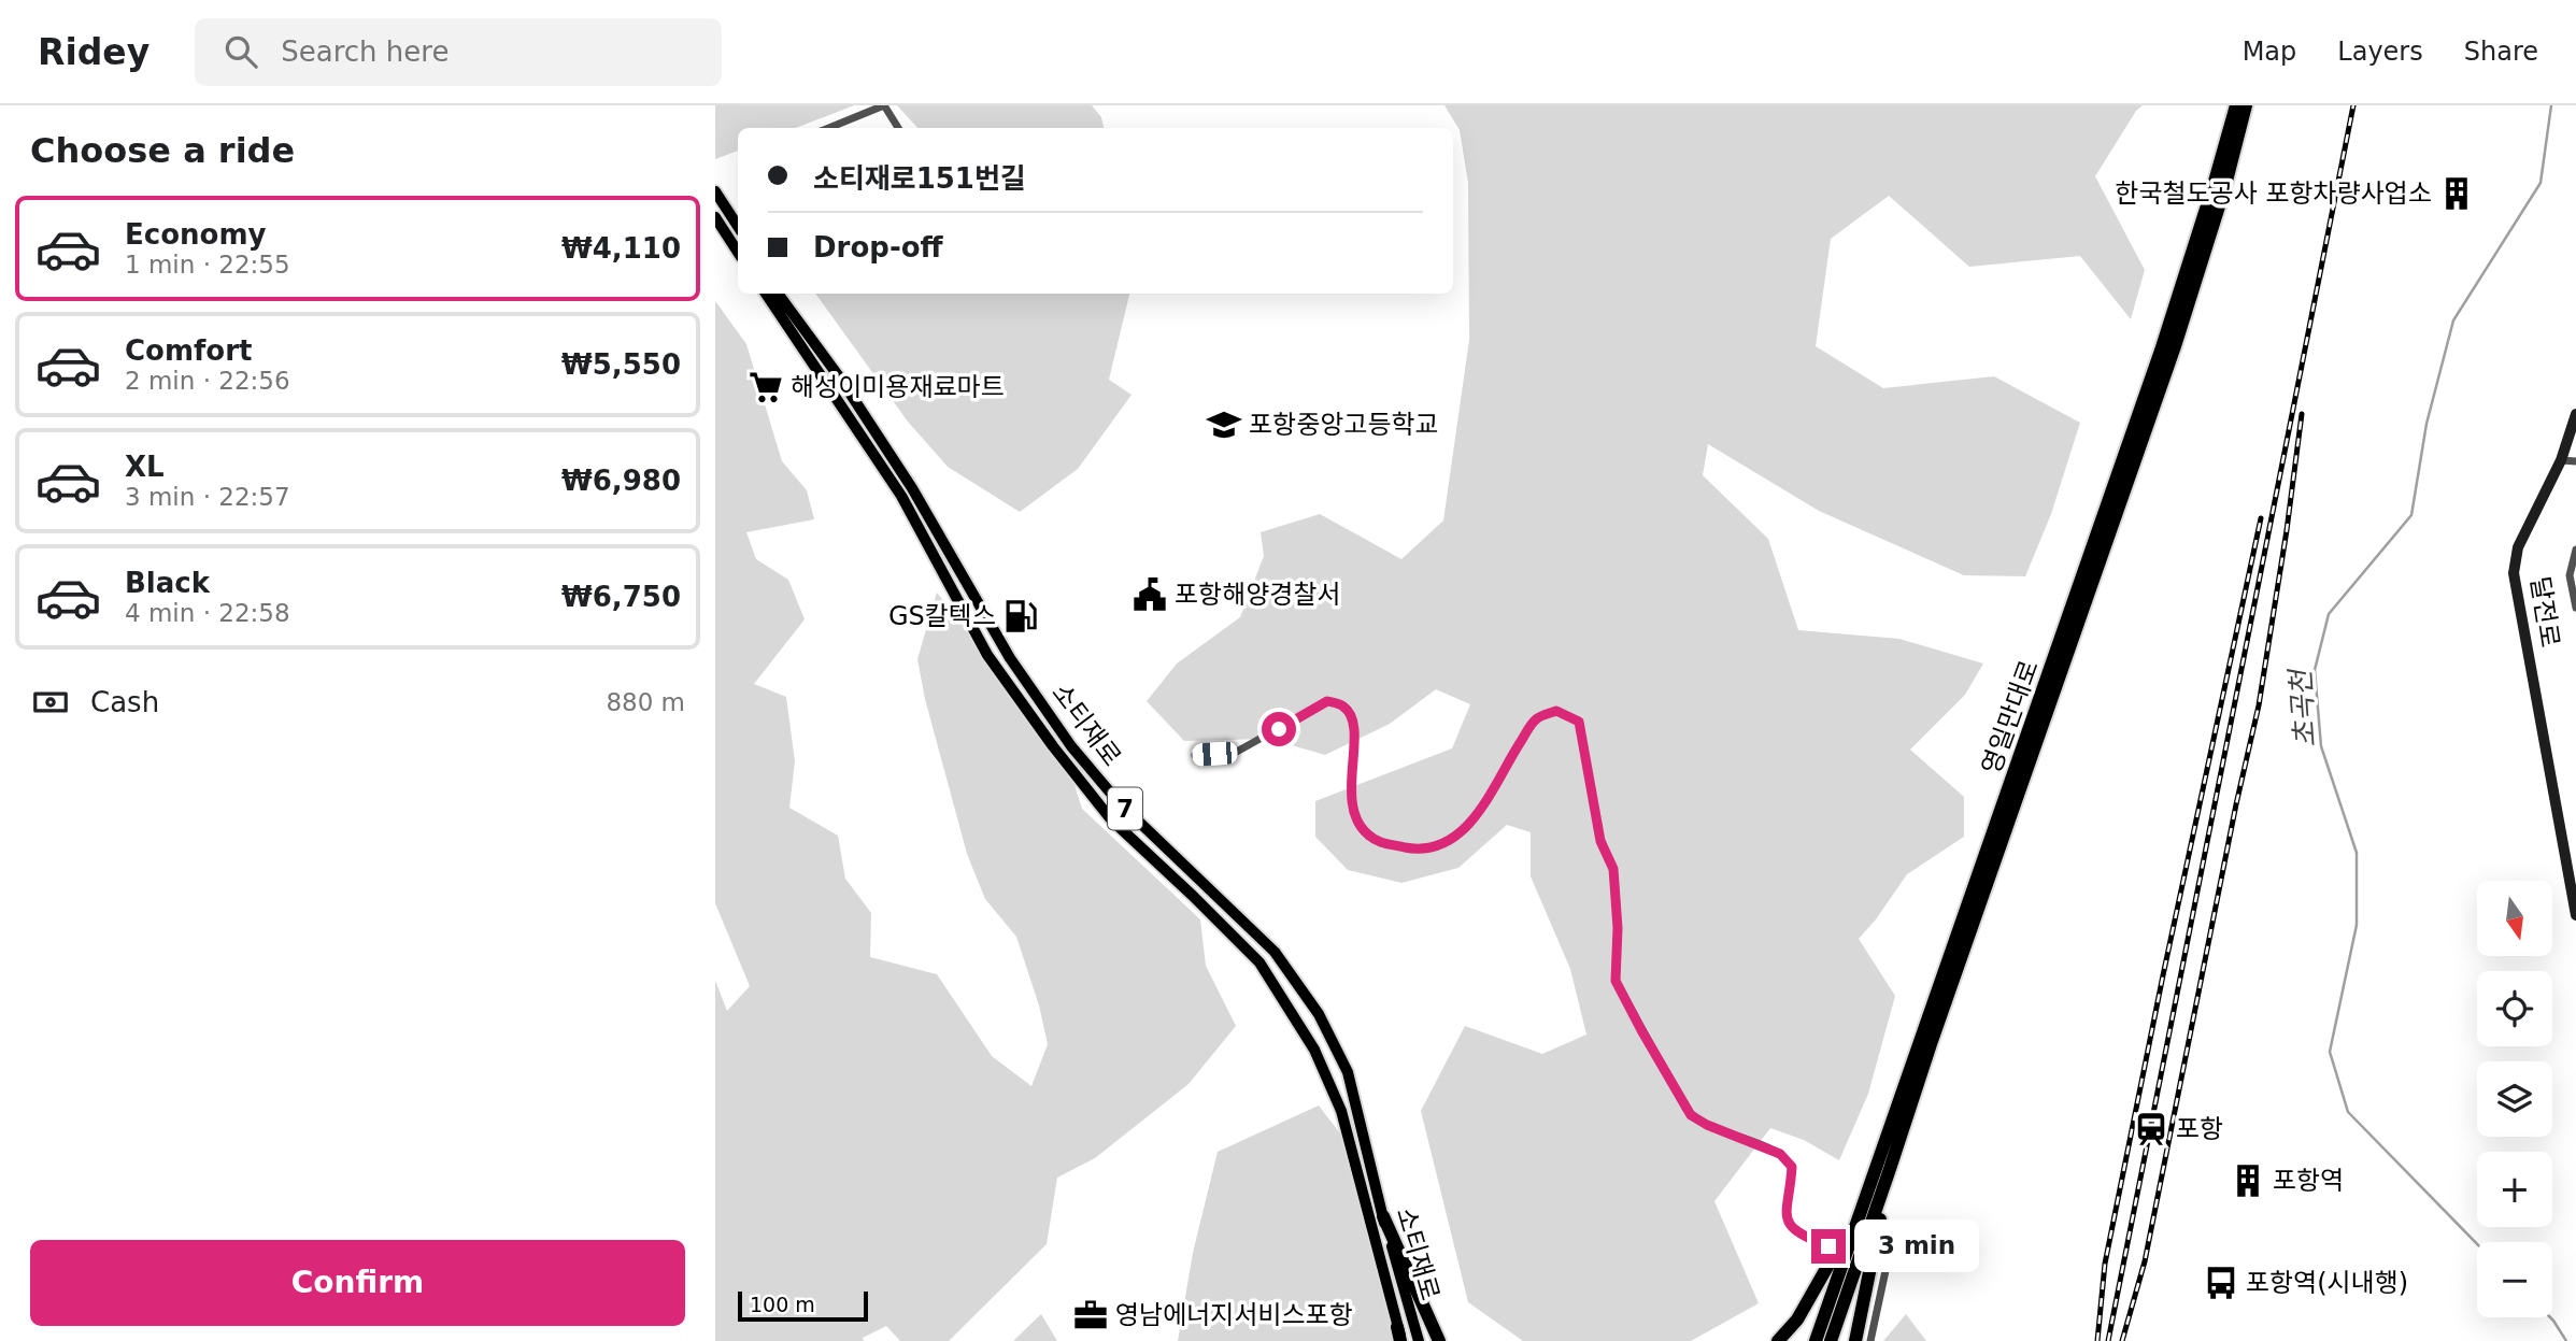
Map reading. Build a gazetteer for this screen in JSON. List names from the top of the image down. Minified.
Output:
{"streets":{"highway":["영일만대로"],"main road":["소티재로","7"],"street":["달전로"]},"water":["초곡천"],"places":{"building":["한국철도공사 포항차량사업소","포항역"],"supermarket":["해성이미용재료마트"],"school or university":["포항중앙고등학교"],"public building":["포항해양경찰서"],"fuel station":["GS칼텍스"],"station":["포항"],"bus stop":["포항역(시내행)"],"office":["영남에너지서비스포항"]},"scale_bar":"100 m","north":"bottom","page":{"header":"Ridey","search":"Search here","nav":["Map","Layers","Share"],"heading":"Choose a ride","banner":["소티재로151번길","Drop-off"],"list":[{"name":"Economy","note":"1 min · 22:55","value":"₩4,110"},{"name":"Comfort","note":"2 min · 22:56","value":"₩5,550"},{"name":"XL","note":"3 min · 22:57","value":"₩6,980"},{"name":"Black","note":"4 min · 22:58","value":"₩6,750"}],"pay":["Cash","880 m"],"map_buttons":["+","−"],"bubble":"3 min","buttons":"Confirm","scale":"100 m"}}
